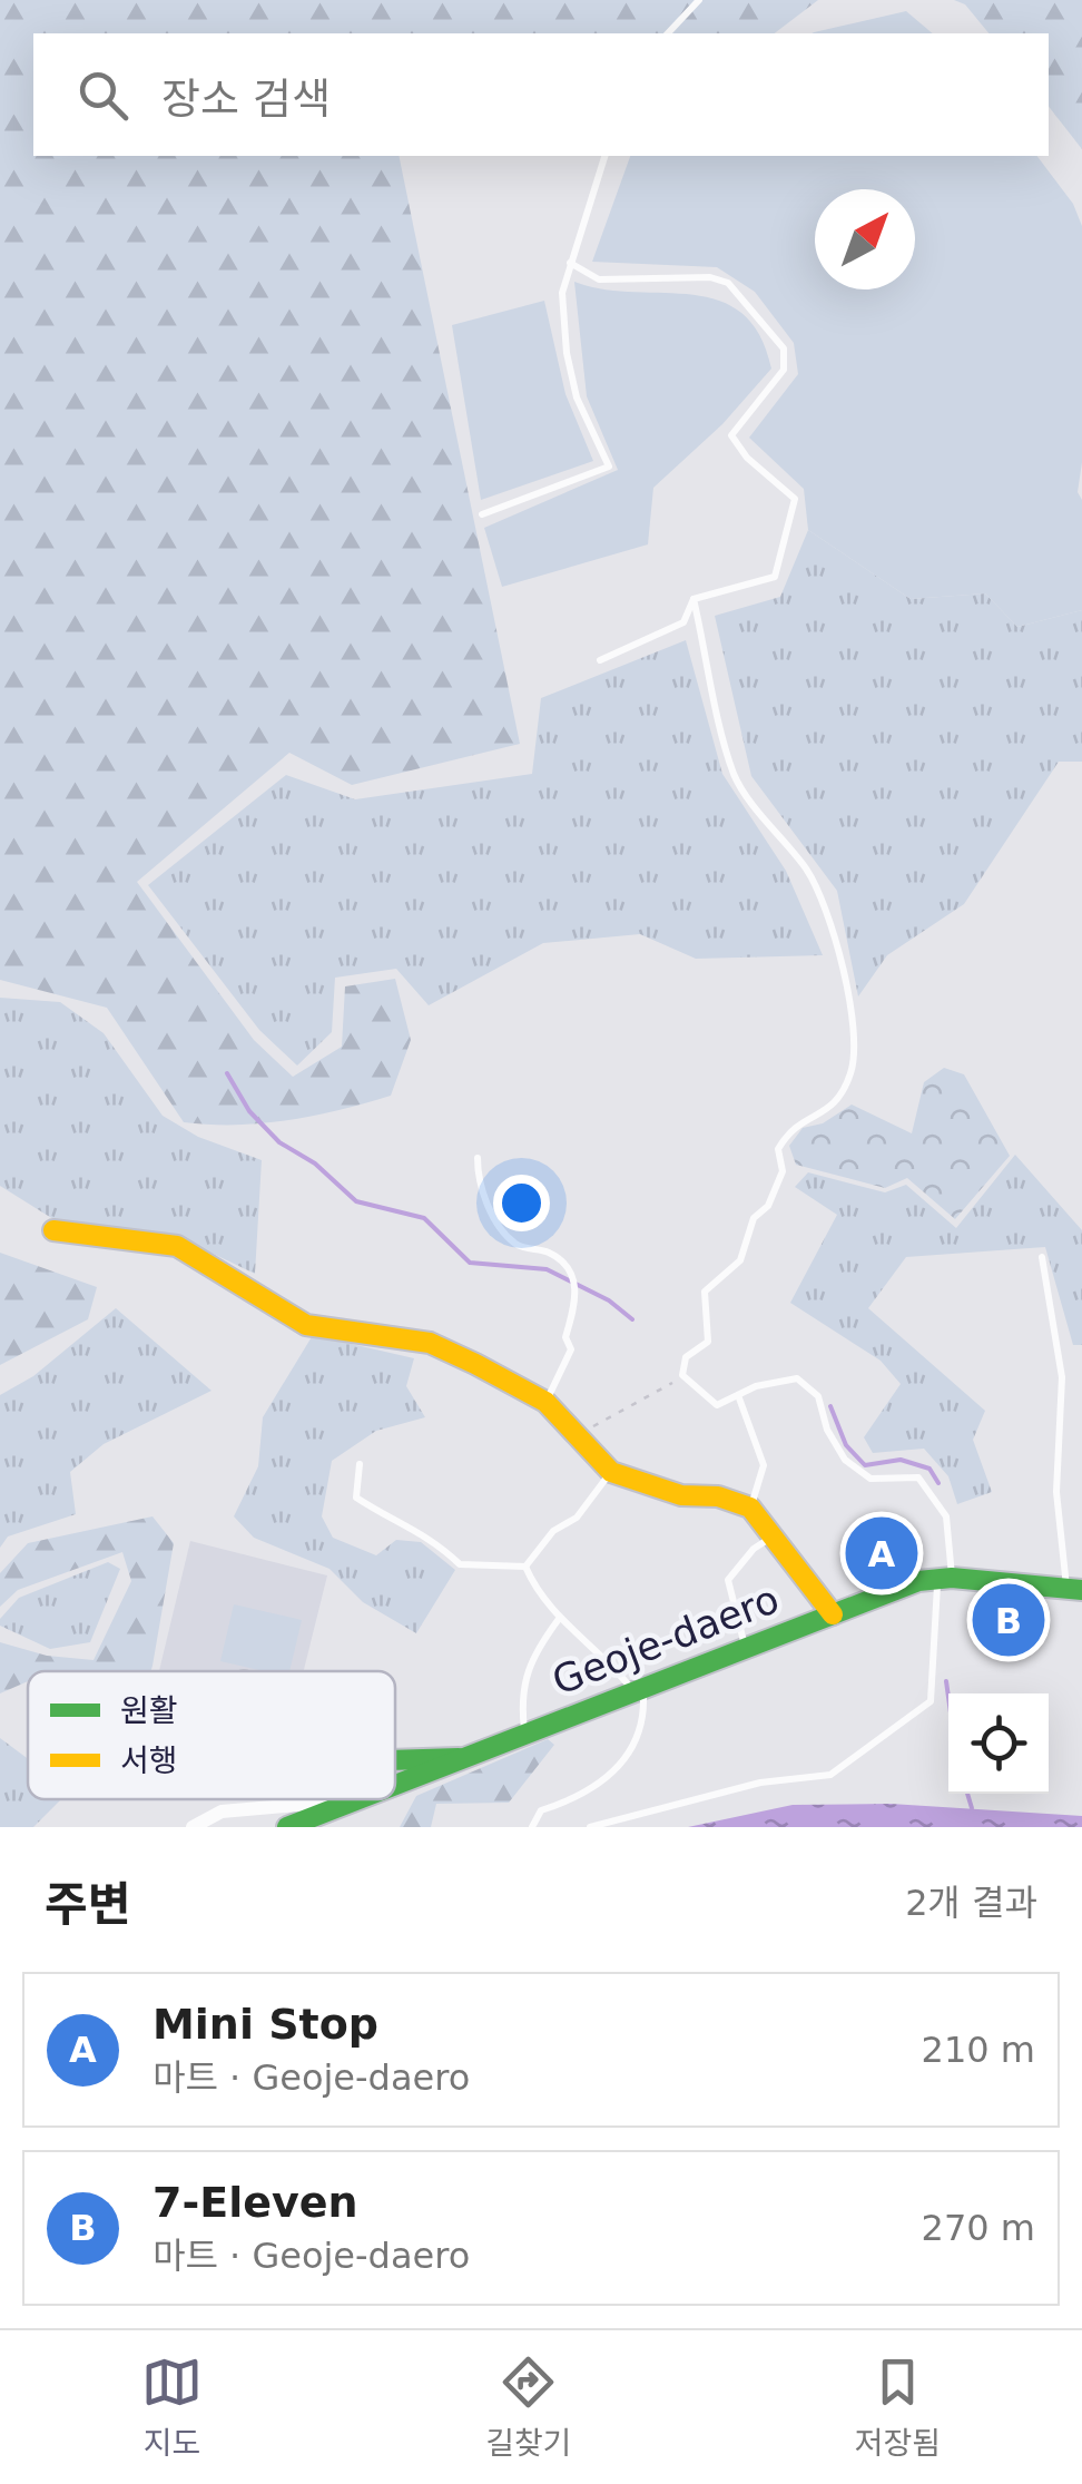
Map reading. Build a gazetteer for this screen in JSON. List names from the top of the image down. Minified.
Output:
{"streets":{"street":["Geoje-daero"]},"legend":["원활","서행"],"north":"top right","page":{"search":"장소 검색","pins":["A","B"],"heading":["주변","2개 결과"],"list":[{"mark":"A","name":"Mini Stop","note":"마트 · Geoje-daero","value":"210 m"},{"mark":"B","name":"7-Eleven","note":"마트 · Geoje-daero","value":"270 m"}],"nav":["지도","길찾기","저장됨"]}}
